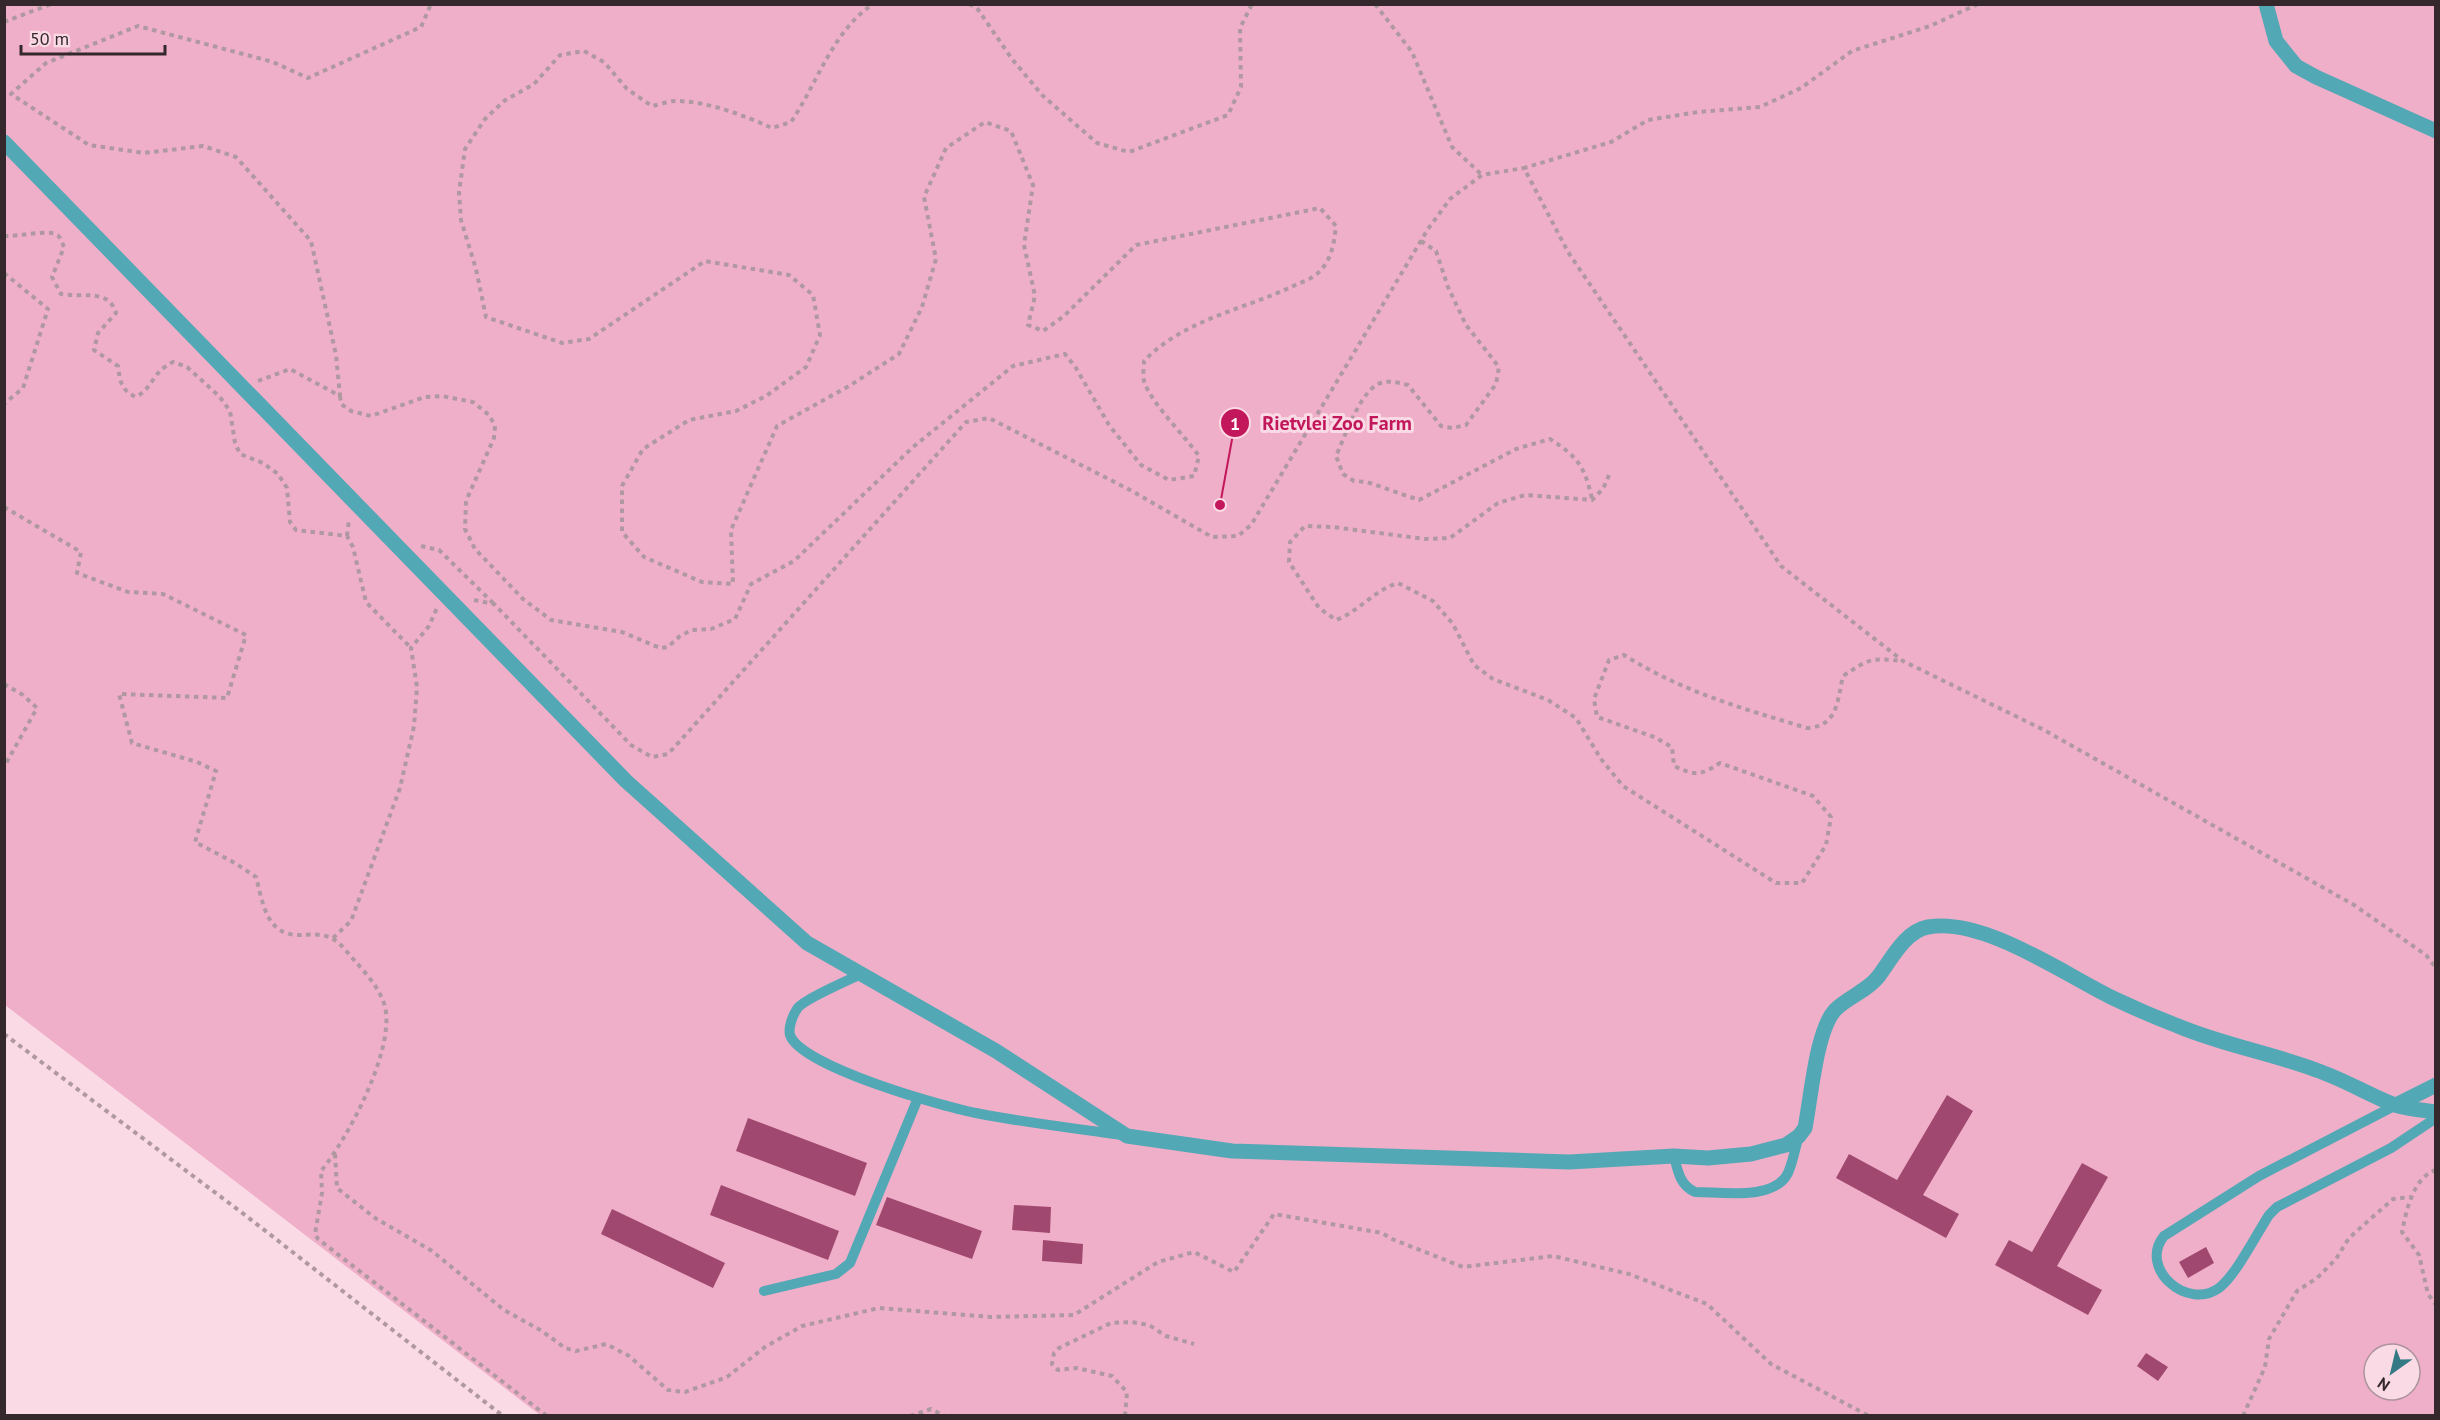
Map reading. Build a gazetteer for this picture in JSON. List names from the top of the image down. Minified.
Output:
{"places":["Rietvlei Zoo Farm"],"scale_bar":"50 m","north":"bottom left"}
